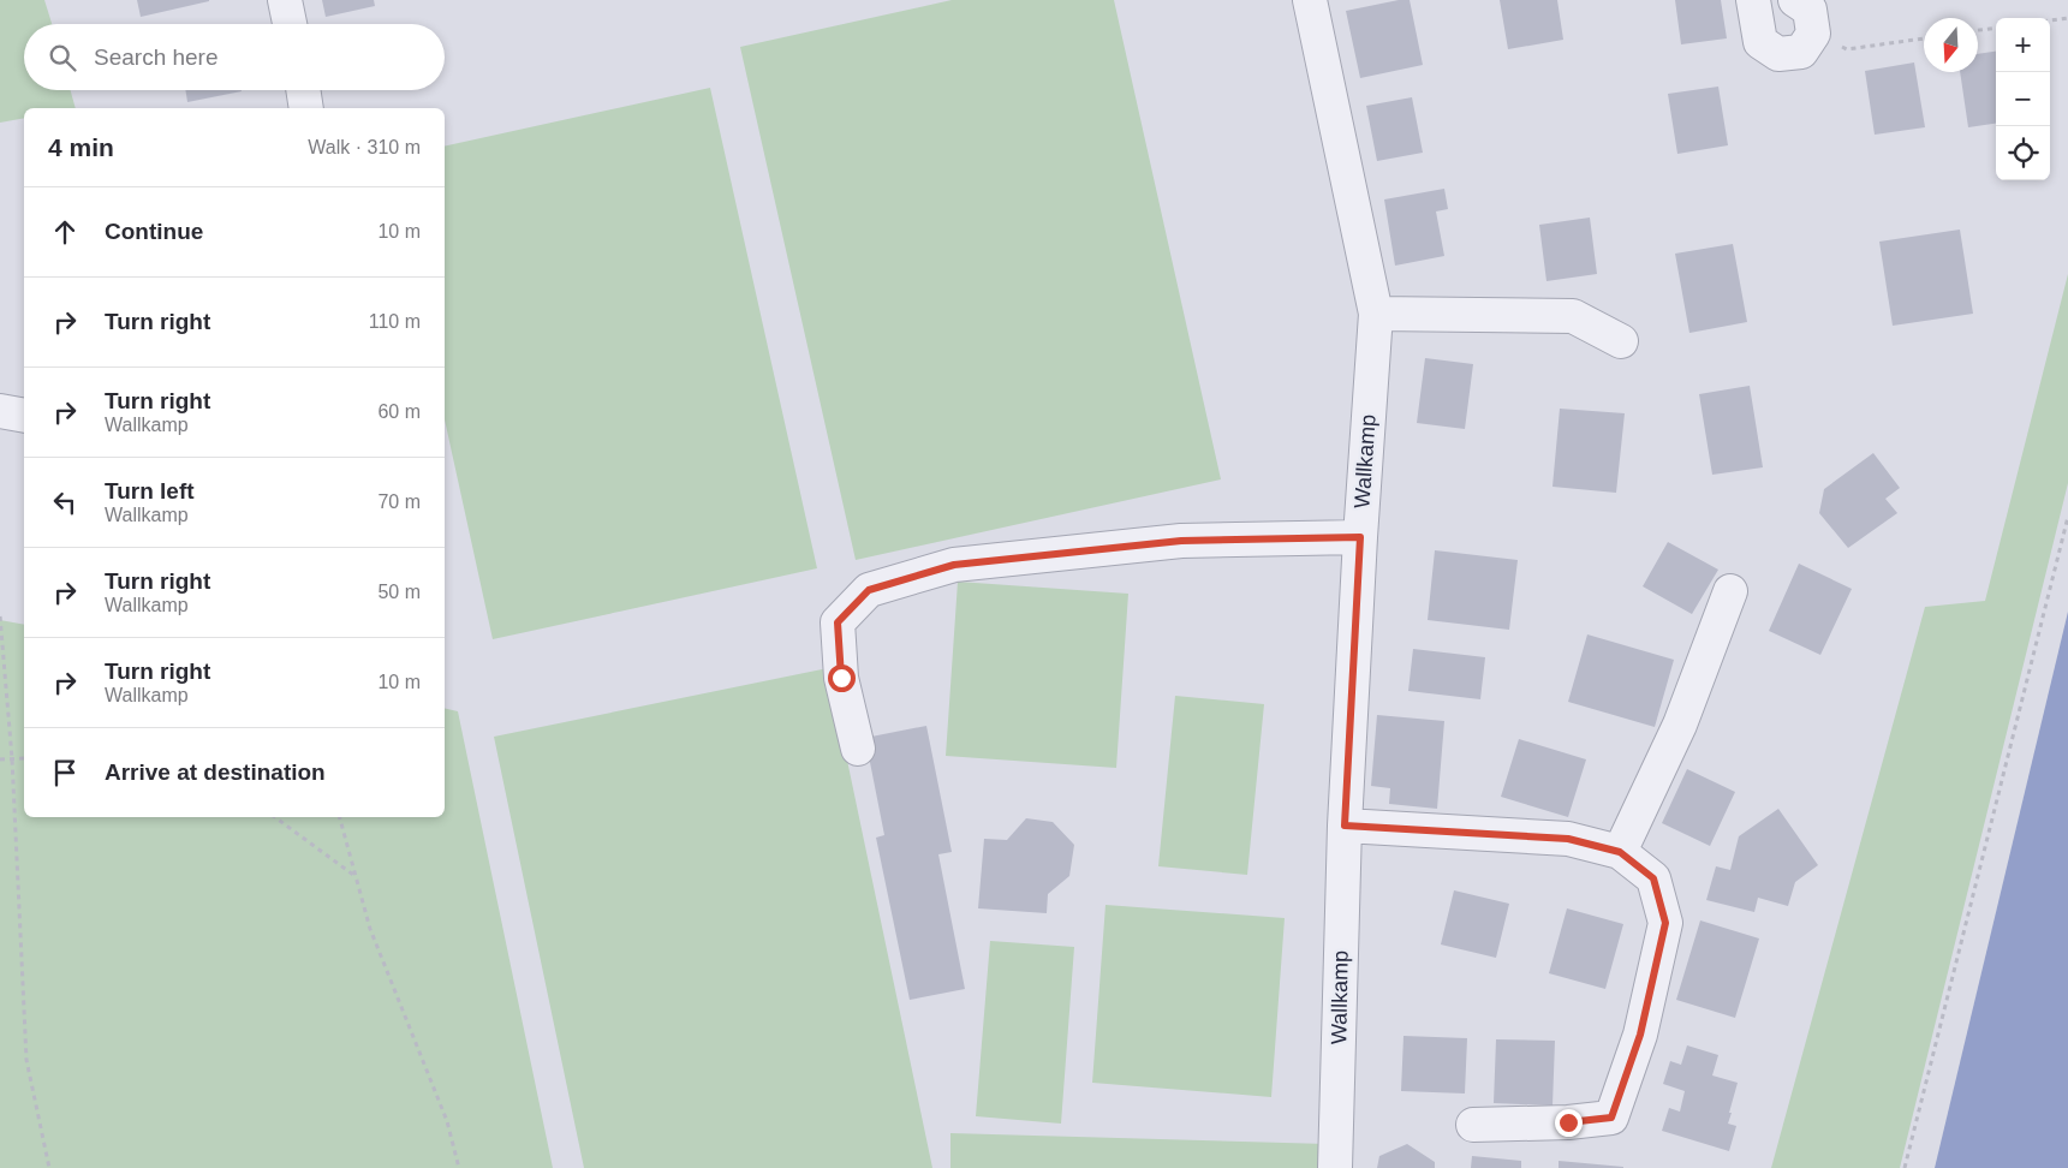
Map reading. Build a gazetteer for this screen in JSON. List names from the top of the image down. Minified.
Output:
{"streets":{"street":["Wallkamp"]},"north":"bottom","page":{"map_buttons":["+","−"],"search":"Search here","heading":["4 min","Walk · 310 m"],"list":[["Continue","10 m"],["Turn right","110 m"],["Turn right","Wallkamp","60 m"],["Turn left","Wallkamp","70 m"],["Turn right","Wallkamp","50 m"],["Turn right","Wallkamp","10 m"],"Arrive at destination"]}}
